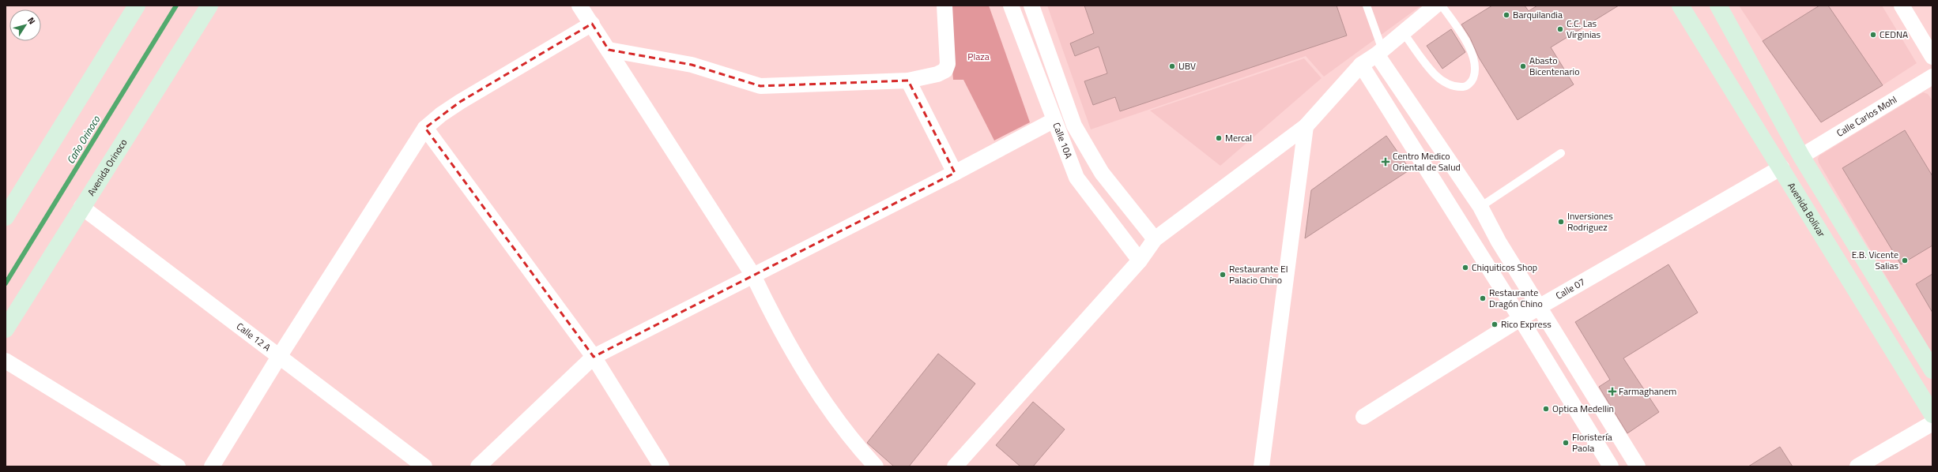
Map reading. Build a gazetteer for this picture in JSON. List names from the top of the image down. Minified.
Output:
{"streets":{"street":["Calle Carlos Mohl","Calle 10A","Avenida Orinoco","Avenida Bolívar","Calle 07","Calle 12 A"]},"crossings":[["Avenida Orinoco","Calle 12 A"],["Avenida Bolívar","Calle 07"]],"water":["Caño Orinoco"],"parks":["Plaza"],"places":{"other":["Barquilandia","C.C. Las Virginias","CEDNA","UBV","Abasto Bicentenario","Mercal","Inversiones Rodriguez","E.B. Vicente Salias","Chiquiticos Shop","Restaurante El Palacio Chino","Restaurante Dragón Chino","Rico Express","Optica Medellin","Floristería Paola"],"health":["Centro Medico Oriental de Salud","Farmaghanem"]},"north":"top right"}
